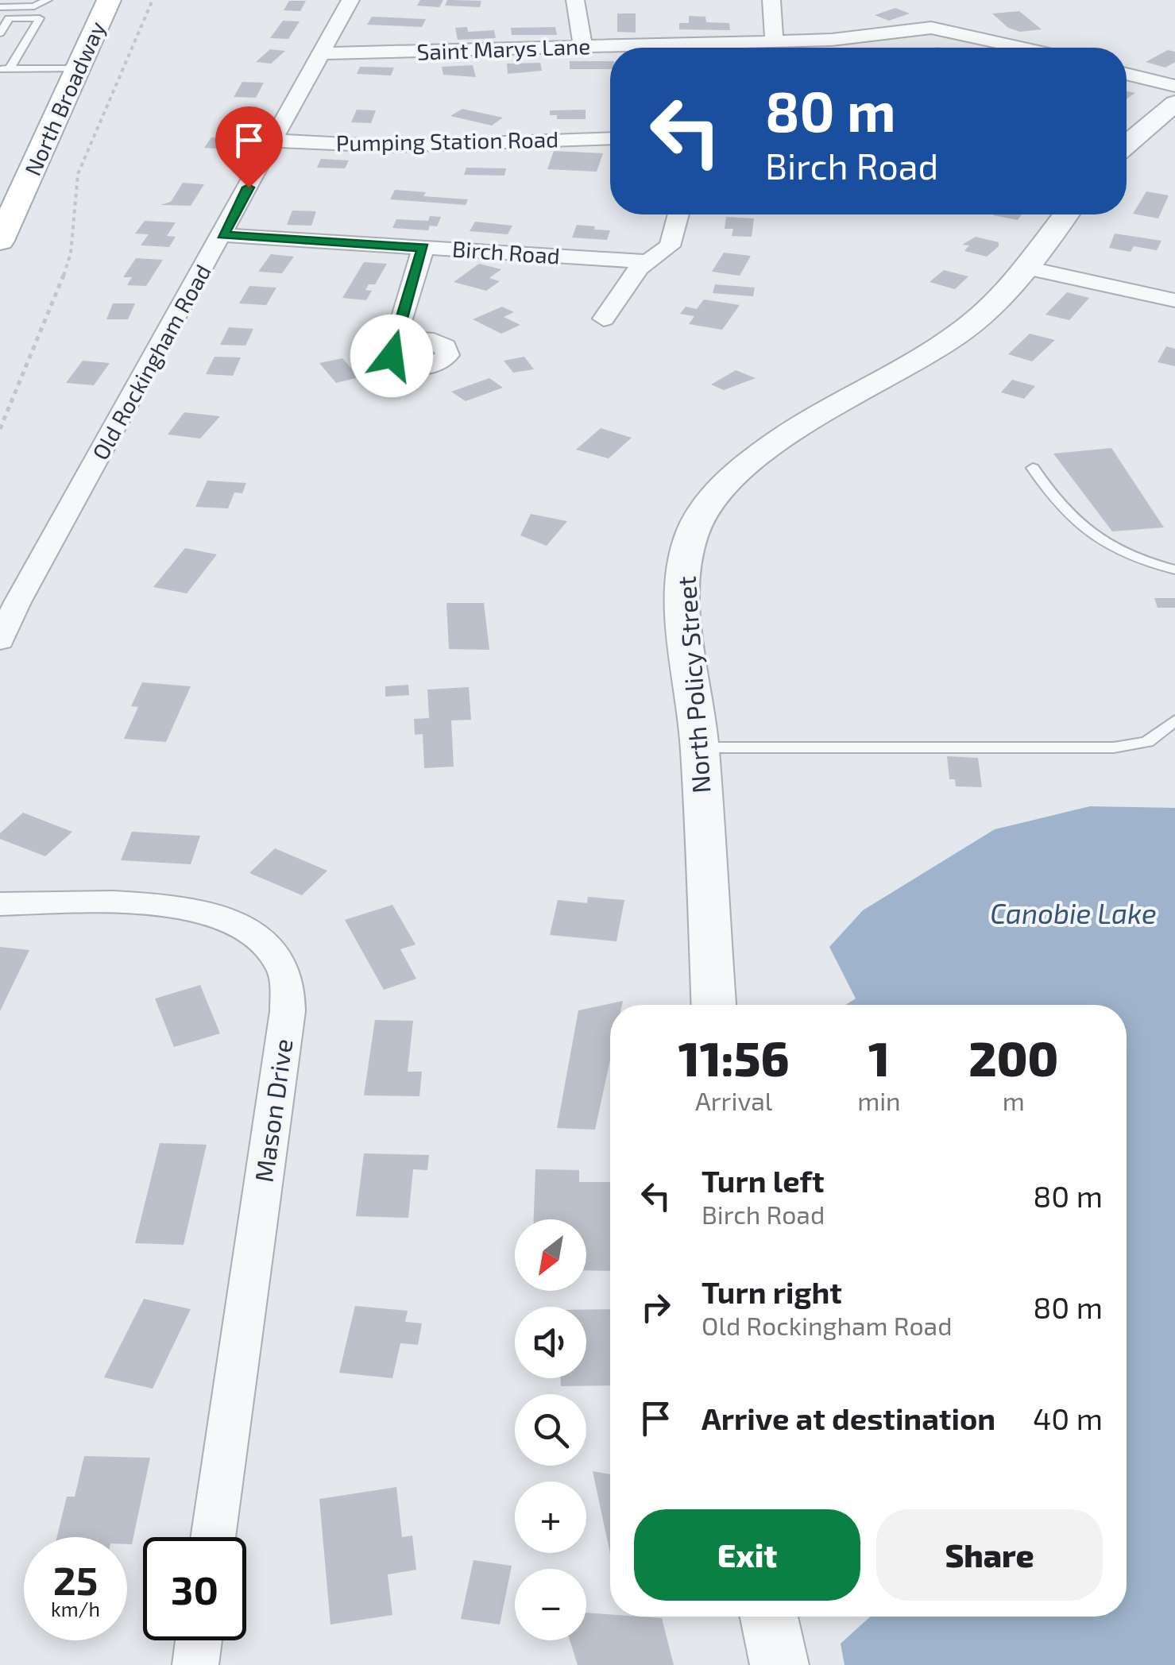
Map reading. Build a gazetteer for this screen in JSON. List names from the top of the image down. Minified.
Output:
{"streets":{"main road":["North Broadway"],"street":["Saint Marys Lane","Pumping Station Road","Birch Road","Old Rockingham Road","North Policy Street","Mason Drive"]},"crossings":[["Saint Marys Lane","Old Rockingham Road"],["Pumping Station Road","Old Rockingham Road"],["Birch Road","Old Rockingham Road"]],"water":["Canobie Lake"],"north":"bottom left","page":{"turn":["80 m","Birch Road"],"eta":["11:56","Arrival","1","min","200","m"],"list":[{"name":"Turn left","note":"Birch Road","value":"80 m"},{"name":"Turn right","note":"Old Rockingham Road","value":"80 m"},{"name":"Arrive at destination","value":"40 m"}],"map_buttons":["+","−"],"buttons":["Exit","Share"],"speed":"25 km/h","limit":"30"}}
